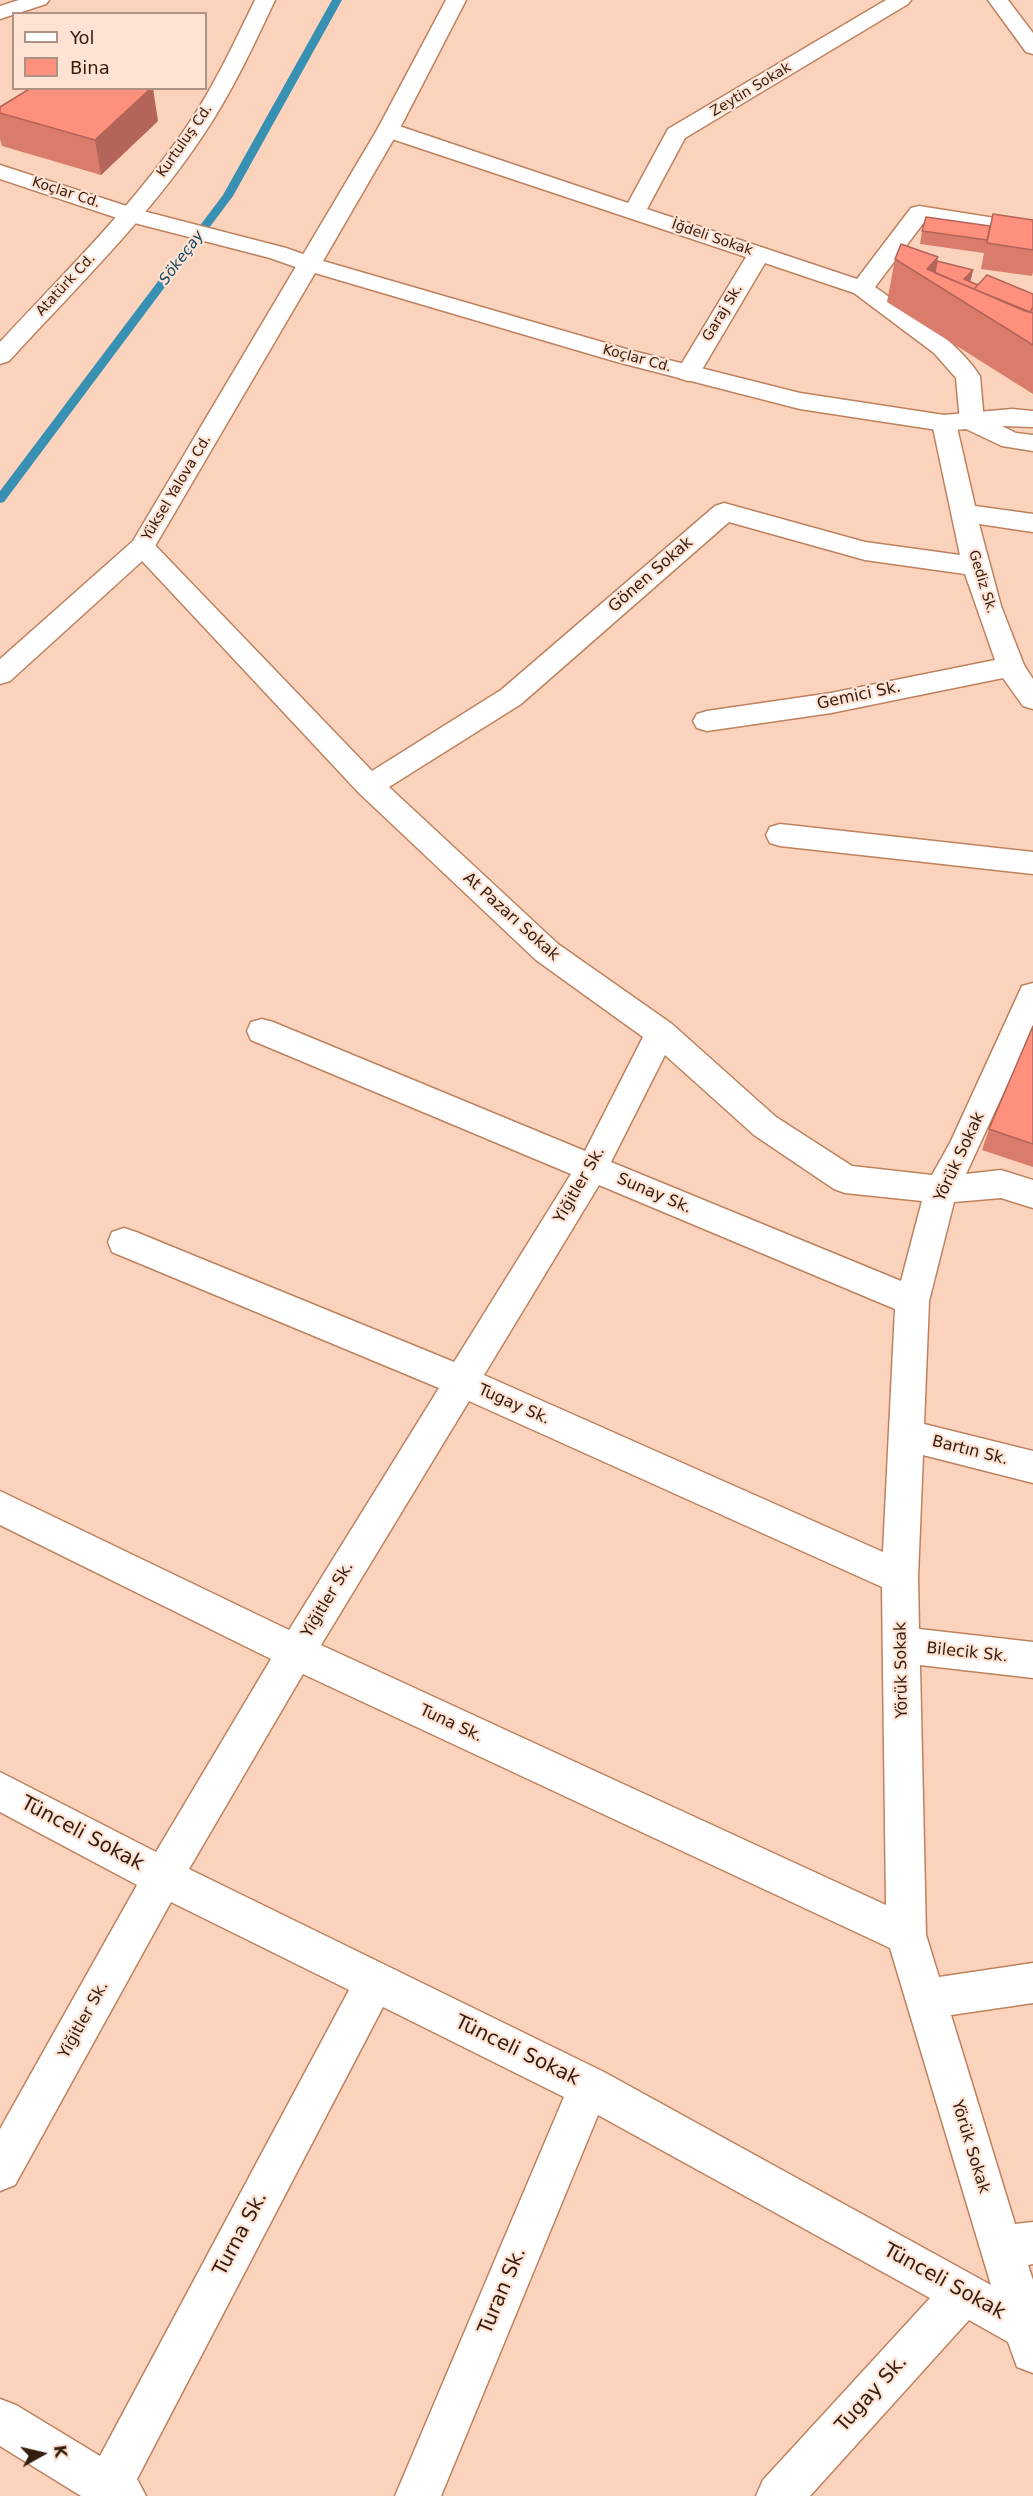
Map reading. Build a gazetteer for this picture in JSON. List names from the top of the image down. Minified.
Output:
{"streets":{"street":["Zeytin Sokak","Kurtuluş Cd.","Koçlar Cd.","İğdeli Sokak","Atatürk Cd.","Garaj Sk.","Yüksel Yalova Cd.","Gönen Sokak","Gediz Sk.","Gemici Sk.","At Pazarı Sokak","Yörük Sokak","Yiğitler Sk.","Sunay Sk.","Tugay Sk.","Bartın Sk.","Bilecik Sk.","Tuna Sk.","Tünceli Sokak","Turna Sk.","Turan Sk."]},"crossings":[["Zeytin Sokak","İğdeli Sokak"],["Kurtuluş Cd.","Koçlar Cd."],["Kurtuluş Cd.","Atatürk Cd."],["Koçlar Cd.","İğdeli Sokak"],["Koçlar Cd.","Atatürk Cd."],["Koçlar Cd.","Garaj Sk."],["Koçlar Cd.","Yüksel Yalova Cd."],["Koçlar Cd.","Gediz Sk."],["İğdeli Sokak","Garaj Sk."],["İğdeli Sokak","Yüksel Yalova Cd."],["Yüksel Yalova Cd.","At Pazarı Sokak"],["Gönen Sokak","Gediz Sk."],["Gönen Sokak","At Pazarı Sokak"],["Gediz Sk.","Gemici Sk."],["At Pazarı Sokak","Yörük Sokak"],["At Pazarı Sokak","Yiğitler Sk."],["Yörük Sokak","Sunay Sk."],["Yörük Sokak","Tugay Sk."],["Yörük Sokak","Bartın Sk."],["Yörük Sokak","Bilecik Sk."],["Yörük Sokak","Tuna Sk."],["Yörük Sokak","Tünceli Sokak"],["Yiğitler Sk.","Sunay Sk."],["Yiğitler Sk.","Tugay Sk."],["Yiğitler Sk.","Tuna Sk."],["Yiğitler Sk.","Tünceli Sokak"],["Tugay Sk.","Tünceli Sokak"],["Tünceli Sokak","Turna Sk."],["Tünceli Sokak","Turan Sk."]],"water":["Sökeçay"],"legend":["Yol","Bina"],"north":"right"}
